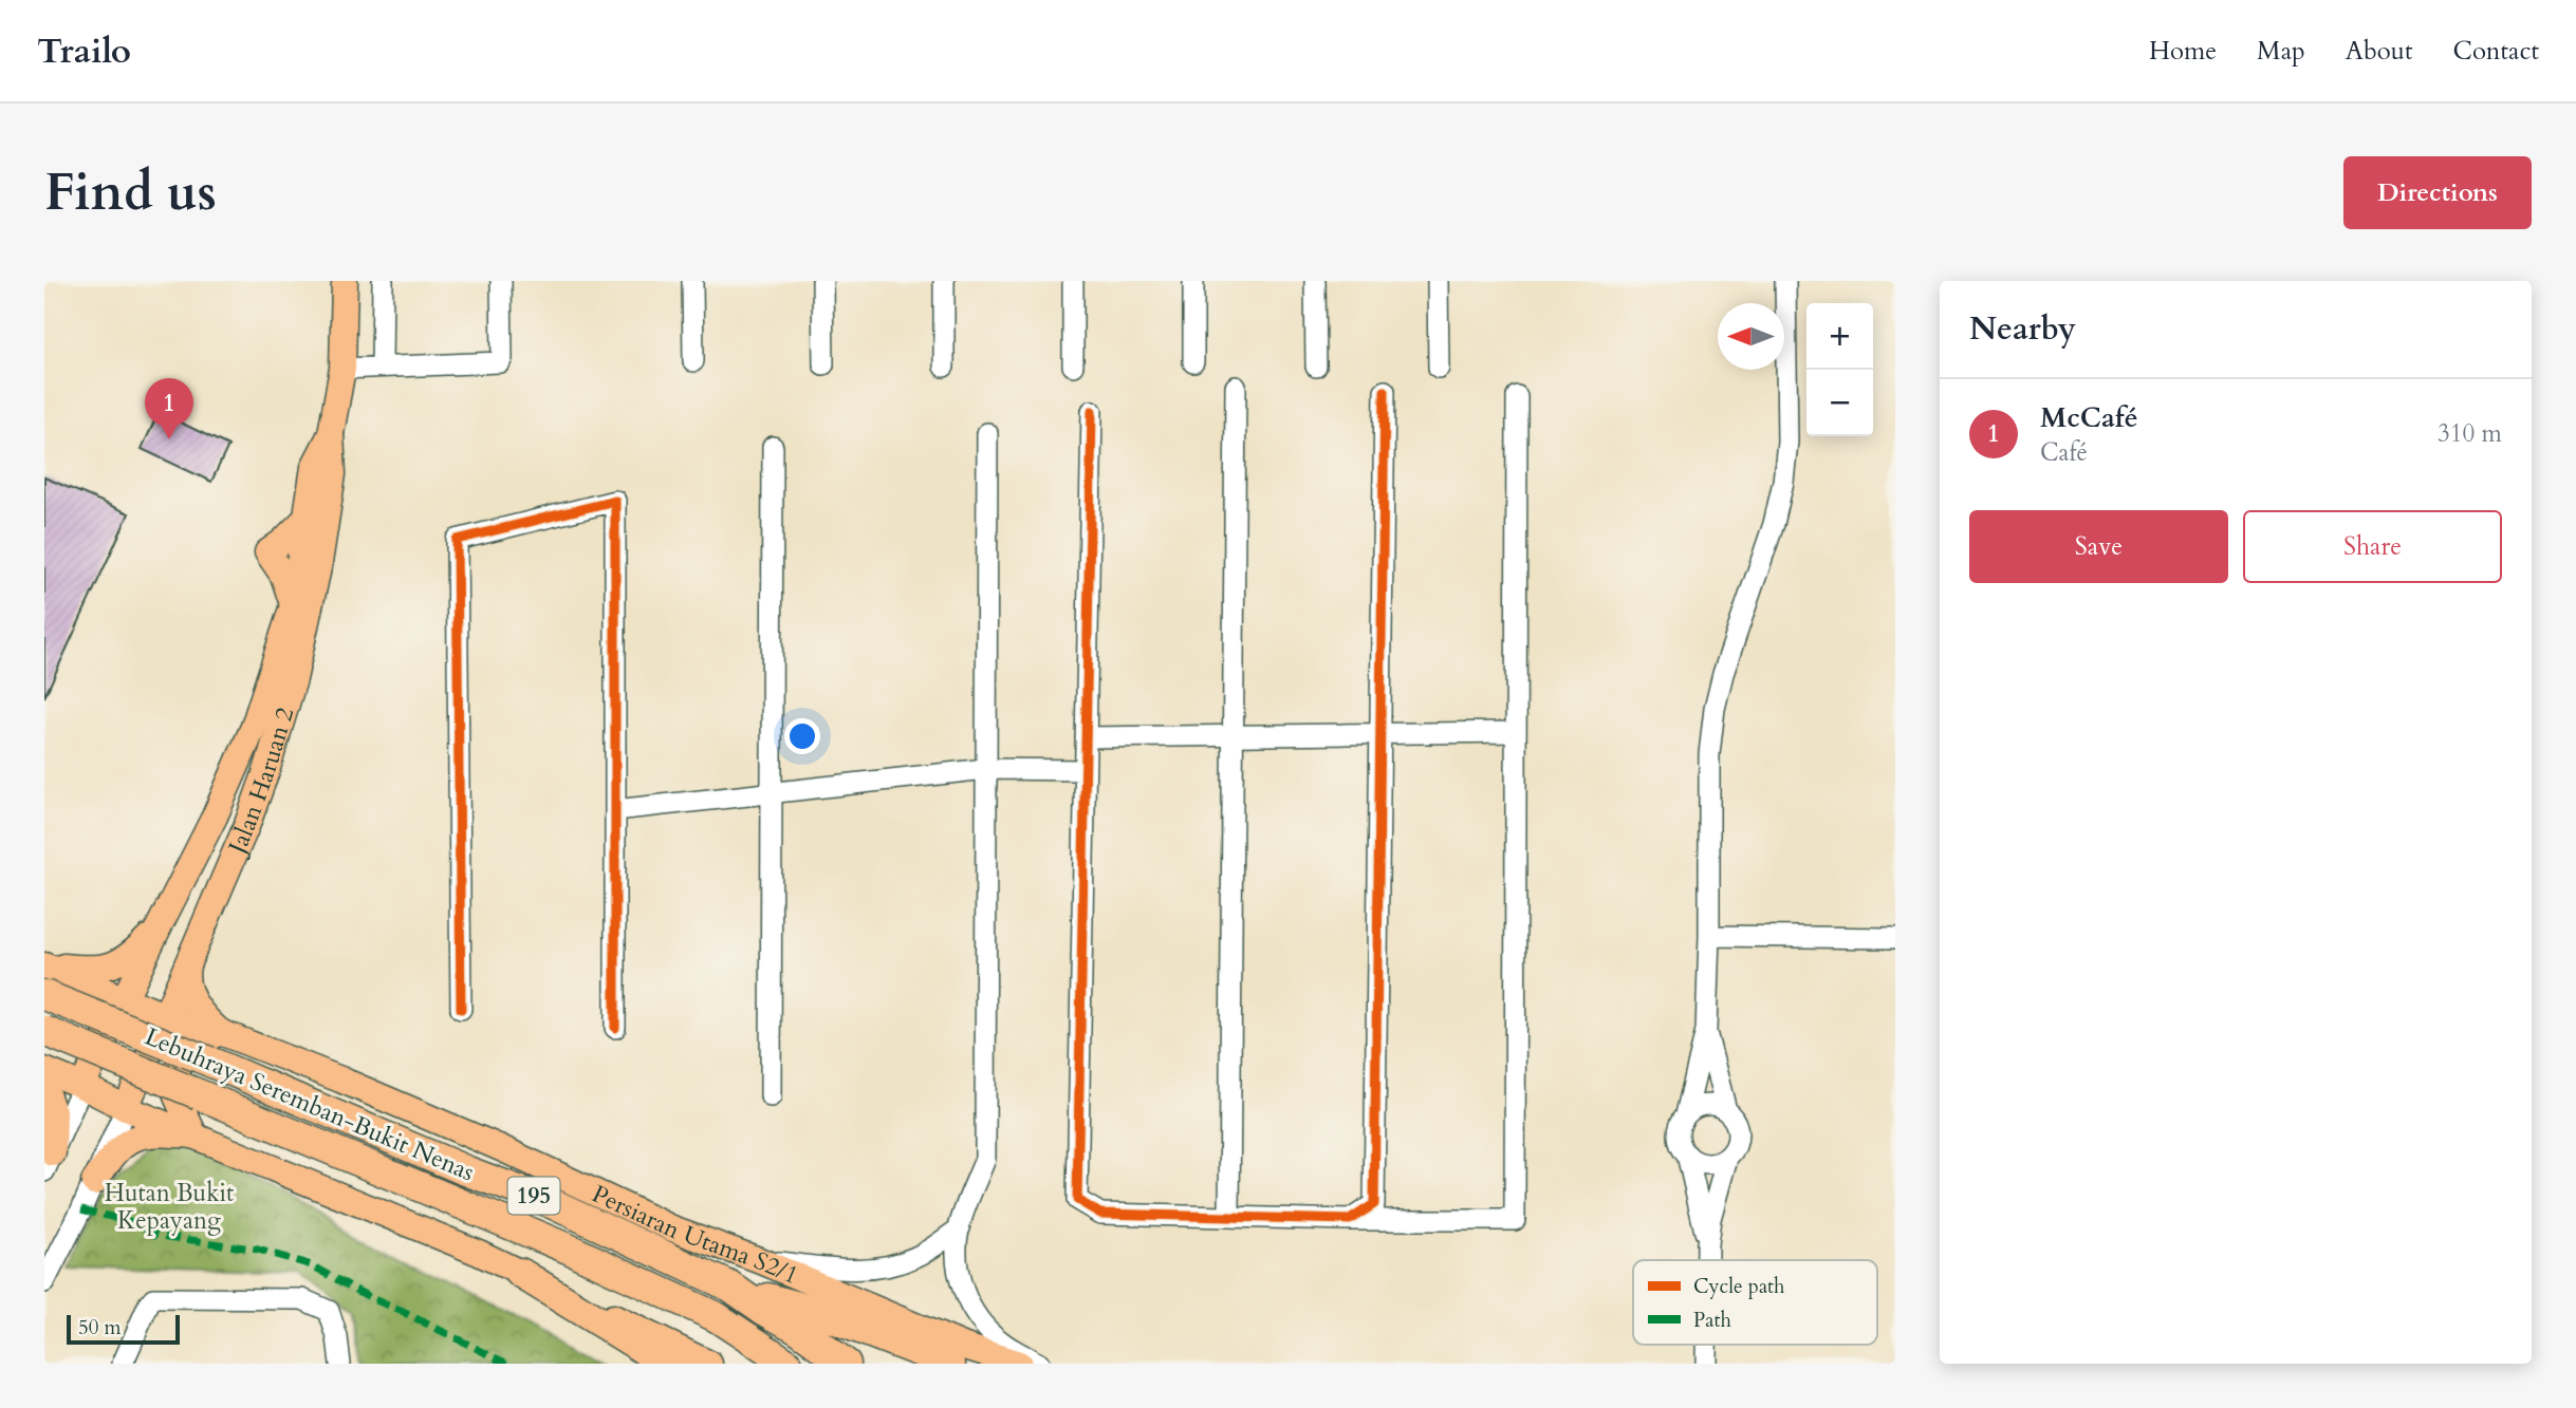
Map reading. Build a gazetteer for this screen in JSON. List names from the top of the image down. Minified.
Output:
{"streets":{"highway":["Lebuhraya Seremban-Bukit Nenas","195"],"main road":["Jalan Haruan 2","Persiaran Utama S2/1"]},"crossings":[["Jalan Haruan 2","Persiaran Utama S2/1"]],"parks":["Hutan Bukit Kepayang"],"legend":["Cycle path","Path"],"scale_bar":"50 m","north":"left","page":{"header":"Trailo","nav":["Home","Map","About","Contact"],"buttons":["Directions",["Save","Share"]],"title":"Find us","heading":"Nearby","map_buttons":["+","−"],"list":[{"mark":"1","name":"McCafé","note":"Café","value":"310 m"}],"pins":"1","scale":"50 m"}}
